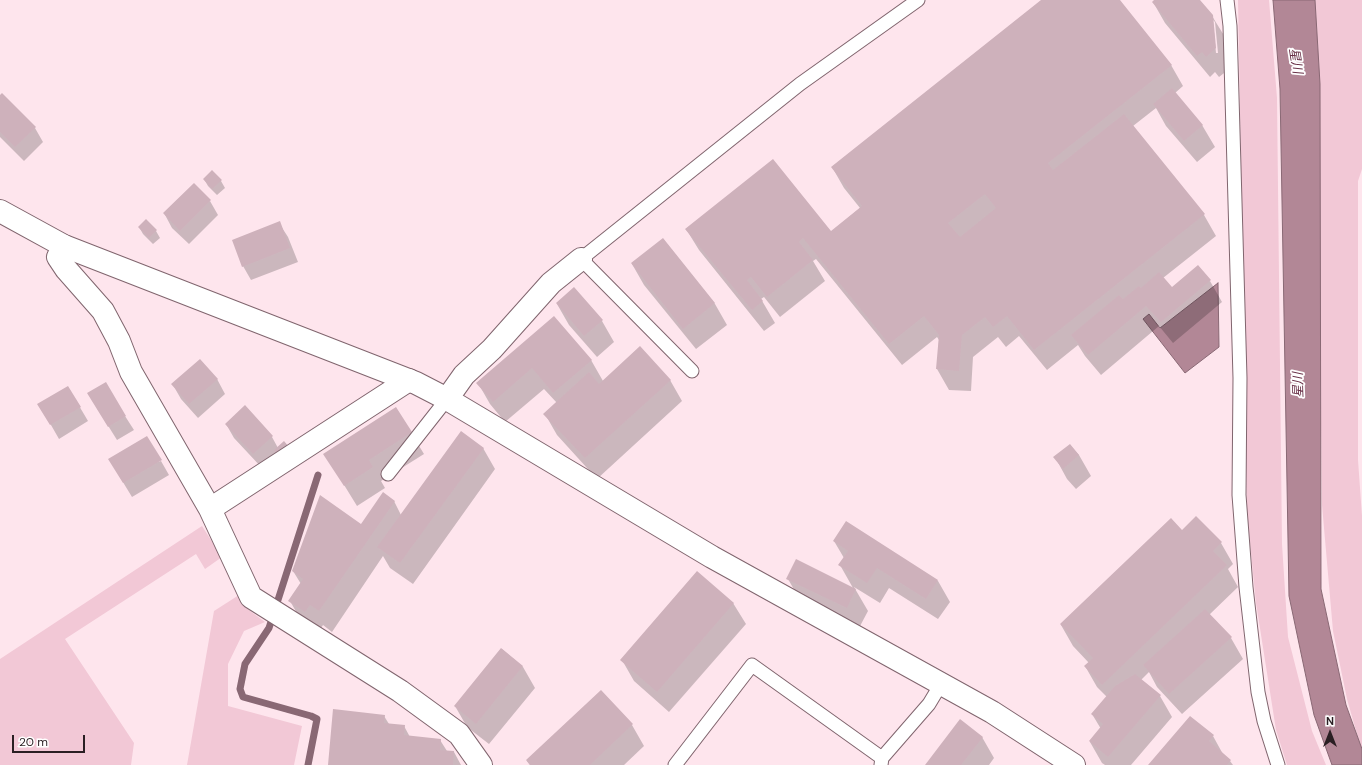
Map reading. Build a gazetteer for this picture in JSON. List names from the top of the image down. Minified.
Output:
{"water":["星川"],"scale_bar":"20 m","north":"top"}
